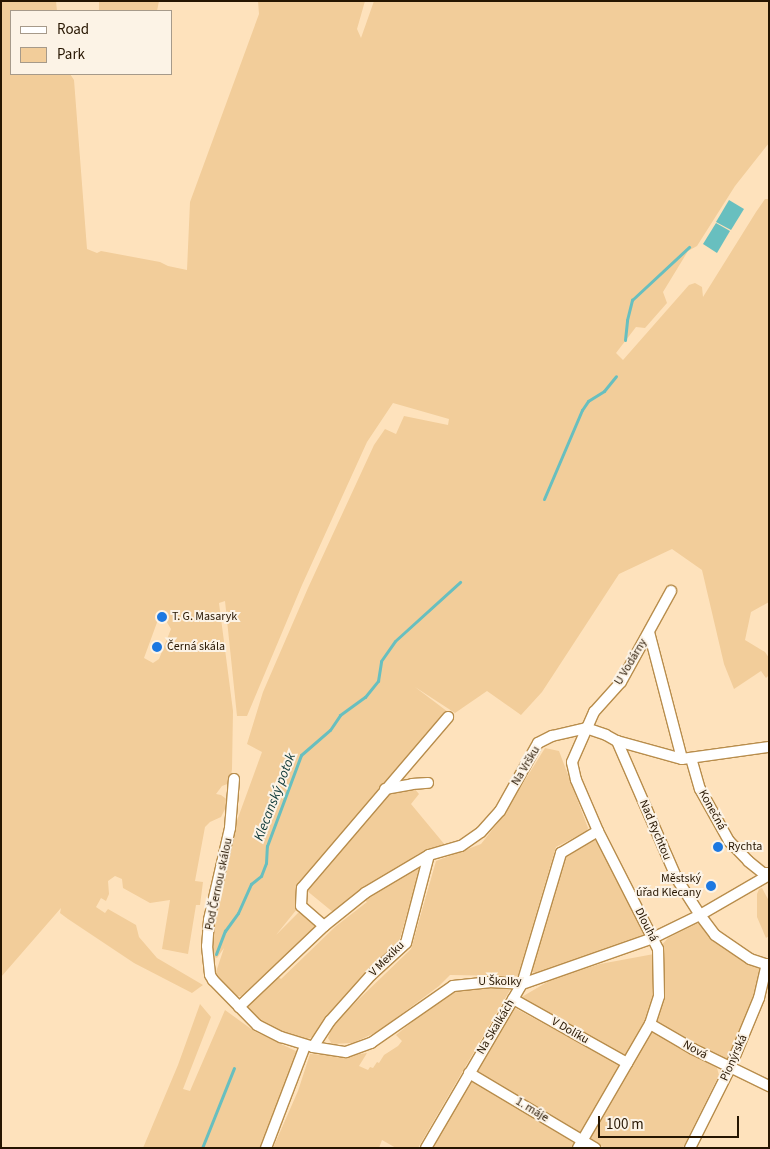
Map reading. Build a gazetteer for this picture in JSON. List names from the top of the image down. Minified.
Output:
{"streets":{"street":["U Vodárny","Na Vršku","Konečná","Nad Rychtou","Pod Černou skálou","Dlouhá","V Mexiku","U Školky","Na Skalkách","V Dolíku","Nová","Pionýrská","1. máje"]},"crossings":[["U Vodárny","Na Vršku"],["U Vodárny","Konečná"],["U Vodárny","Dlouhá"],["Na Vršku","Pod Černou skálou"],["Na Vršku","Dlouhá"],["Na Vršku","V Mexiku"],["Na Vršku","U Školky"],["Konečná","U Školky"],["Nad Rychtou","U Školky"],["Nad Rychtou","Pionýrská"],["Pod Černou skálou","U Školky"],["Dlouhá","U Školky"],["Dlouhá","Na Skalkách"],["Dlouhá","V Dolíku"],["Dlouhá","Nová"],["Dlouhá","1. máje"],["V Mexiku","U Školky"],["U Školky","Na Skalkách"],["U Školky","Pionýrská"],["Na Skalkách","V Dolíku"],["Na Skalkách","1. máje"],["Nová","Pionýrská"]],"water":["Klecanský potok"],"places":["T. G. Masaryk","Černá skála","Rychta","Městský úřad Klecany"],"legend":["Road","Park"],"scale_bar":"100 m"}
